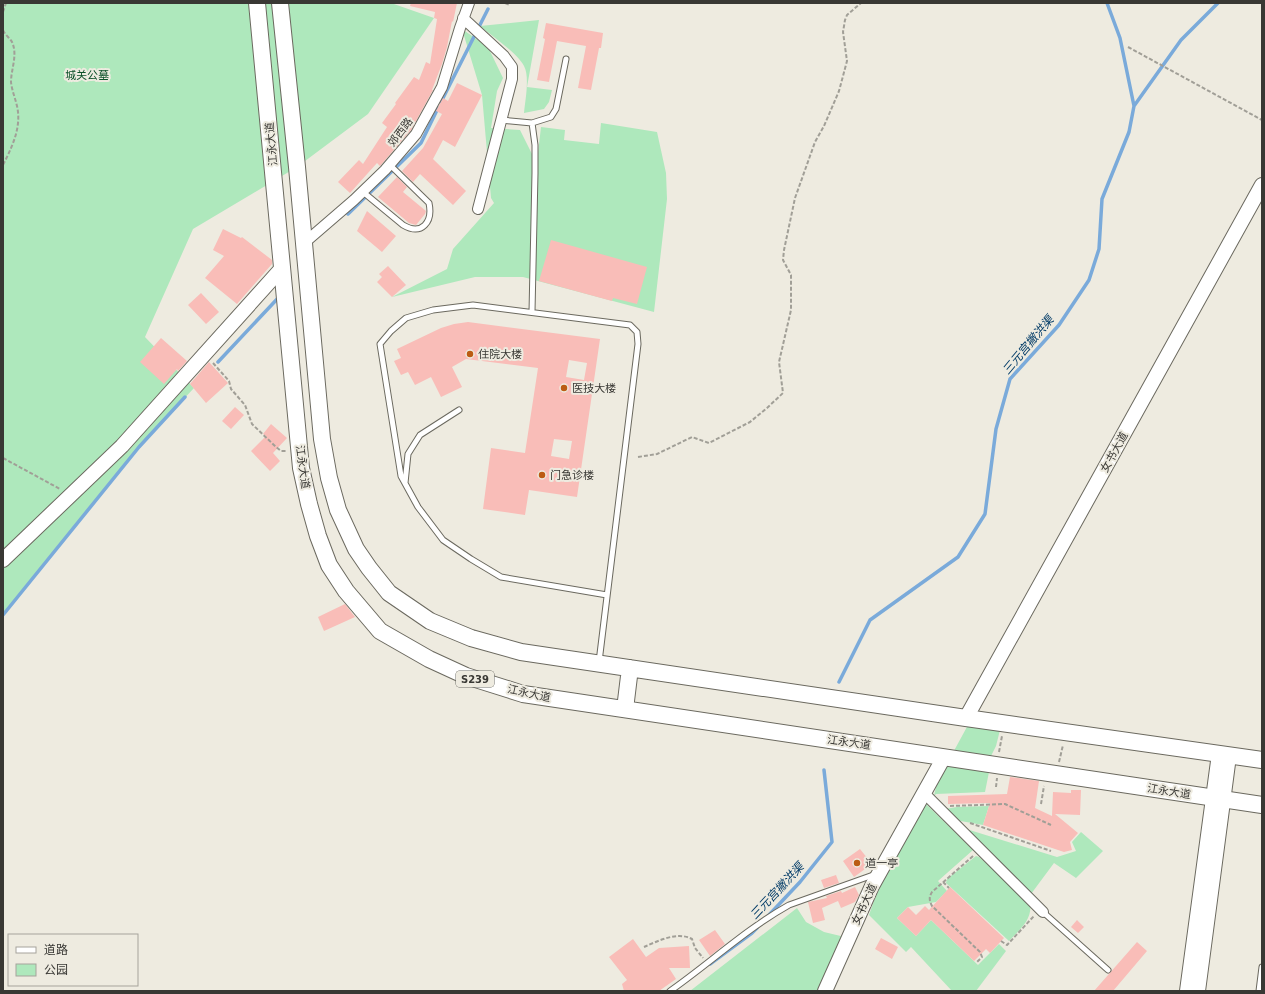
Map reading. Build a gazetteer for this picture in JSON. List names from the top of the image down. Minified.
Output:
{"streets":{"main road":["江永大道","女书大道","S239"],"street":["郊西路"]},"crossings":[["郊西路","江永大道"],["江永大道","女书大道"]],"water":["三元宫撇洪渠"],"parks":["城关公墓"],"places":["住院大楼","医技大楼","门急诊楼","道一亭"],"legend":["道路","公园"]}
